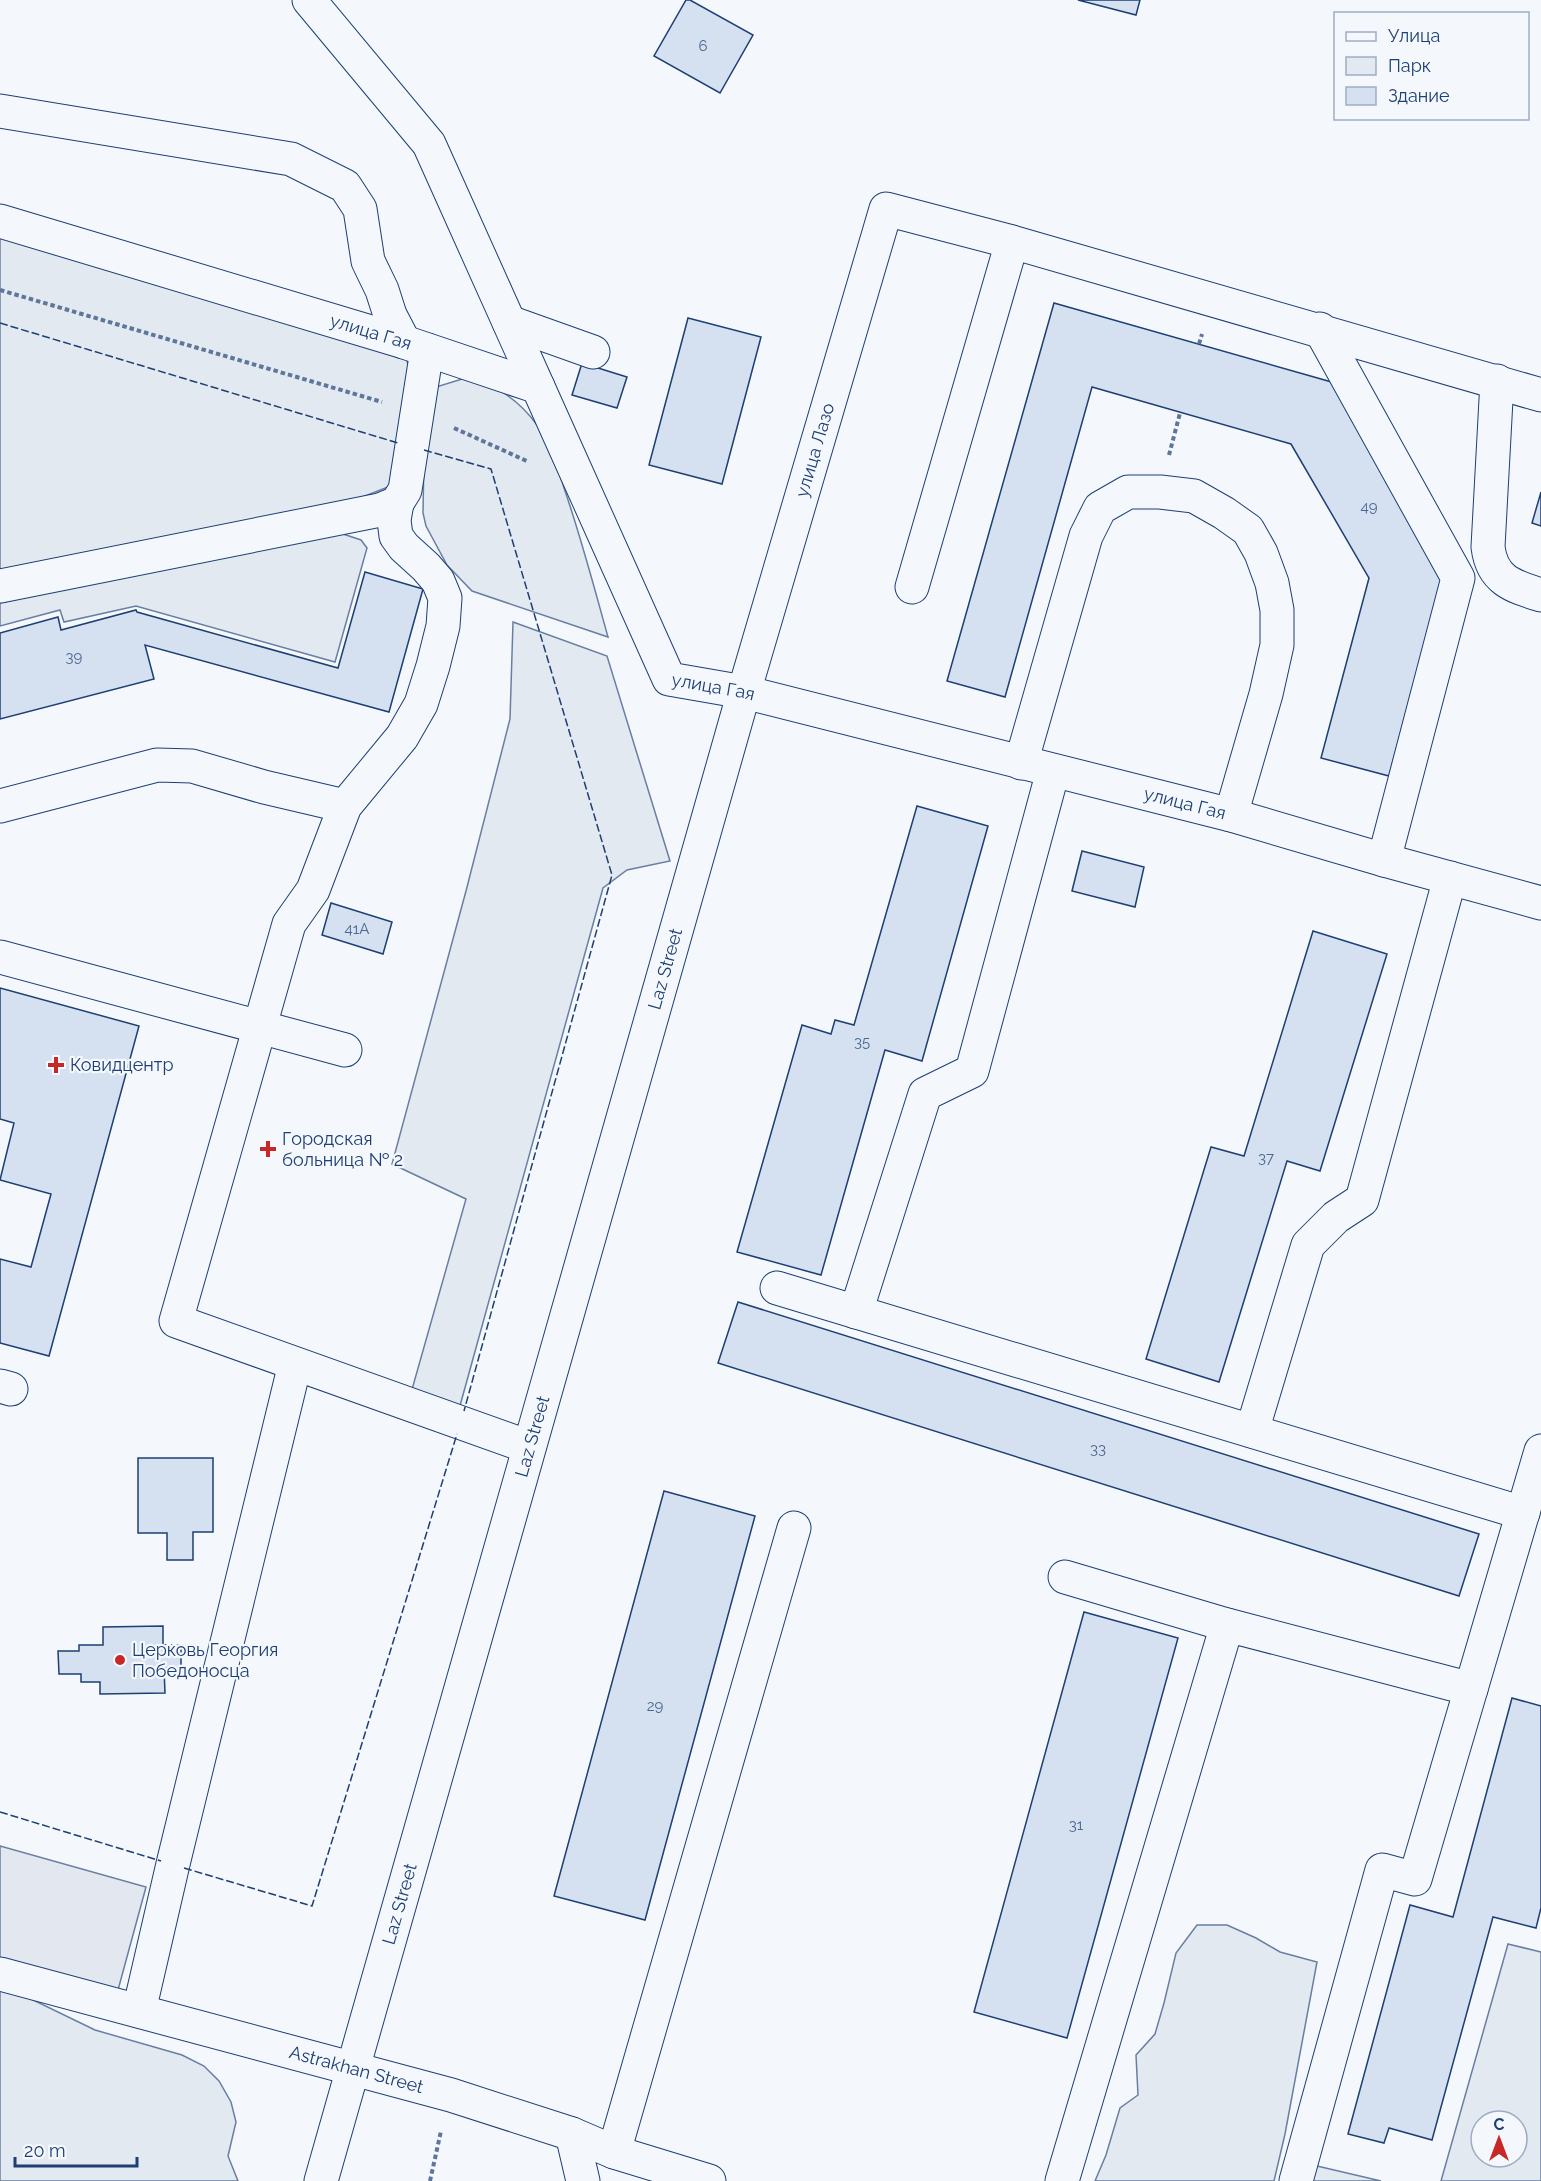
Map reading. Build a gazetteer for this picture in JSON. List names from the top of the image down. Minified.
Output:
{"streets":{"street":["улица Гая","улица Лазо","Laz Street","Astrakhan Street"]},"crossings":[["улица Гая","улица Лазо"],["улица Гая","Laz Street"],["улица Лазо","Laz Street"],["Laz Street","Astrakhan Street"]],"places":{"health":["Ковидцентр","Городская больница № 2"],"other":["Церковь Георгия Победоносца"]},"house_numbers":["6","49","39","41А","35","37","33","29","31"],"legend":["Улица","Парк","Здание"],"scale_bar":"20 m","north":"top"}
